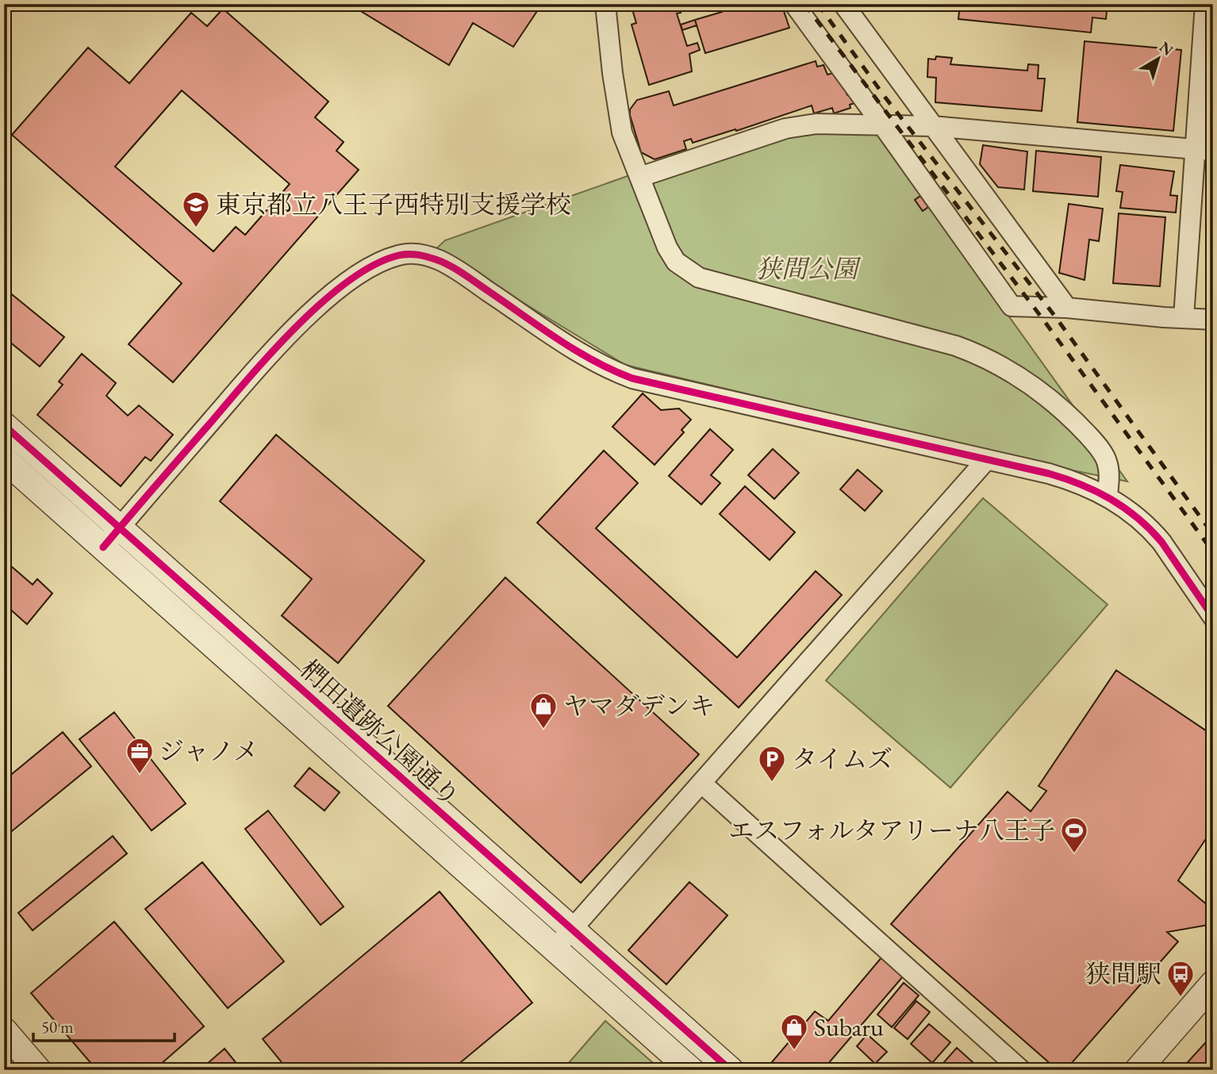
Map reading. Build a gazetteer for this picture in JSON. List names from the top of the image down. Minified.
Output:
{"streets":{"street":["椚田遺跡公園通り"]},"parks":["狭間公園"],"places":{"school or university":["東京都立八王子西特別支援学校"],"shop":["ヤマダデンキ","Subaru"],"office":["ジャノメ"],"parking":["タイムズ"],"sports":["エスフォルタアリーナ八王子"],"bus stop":["狭間駅"]},"scale_bar":"50 m","north":"top right"}
